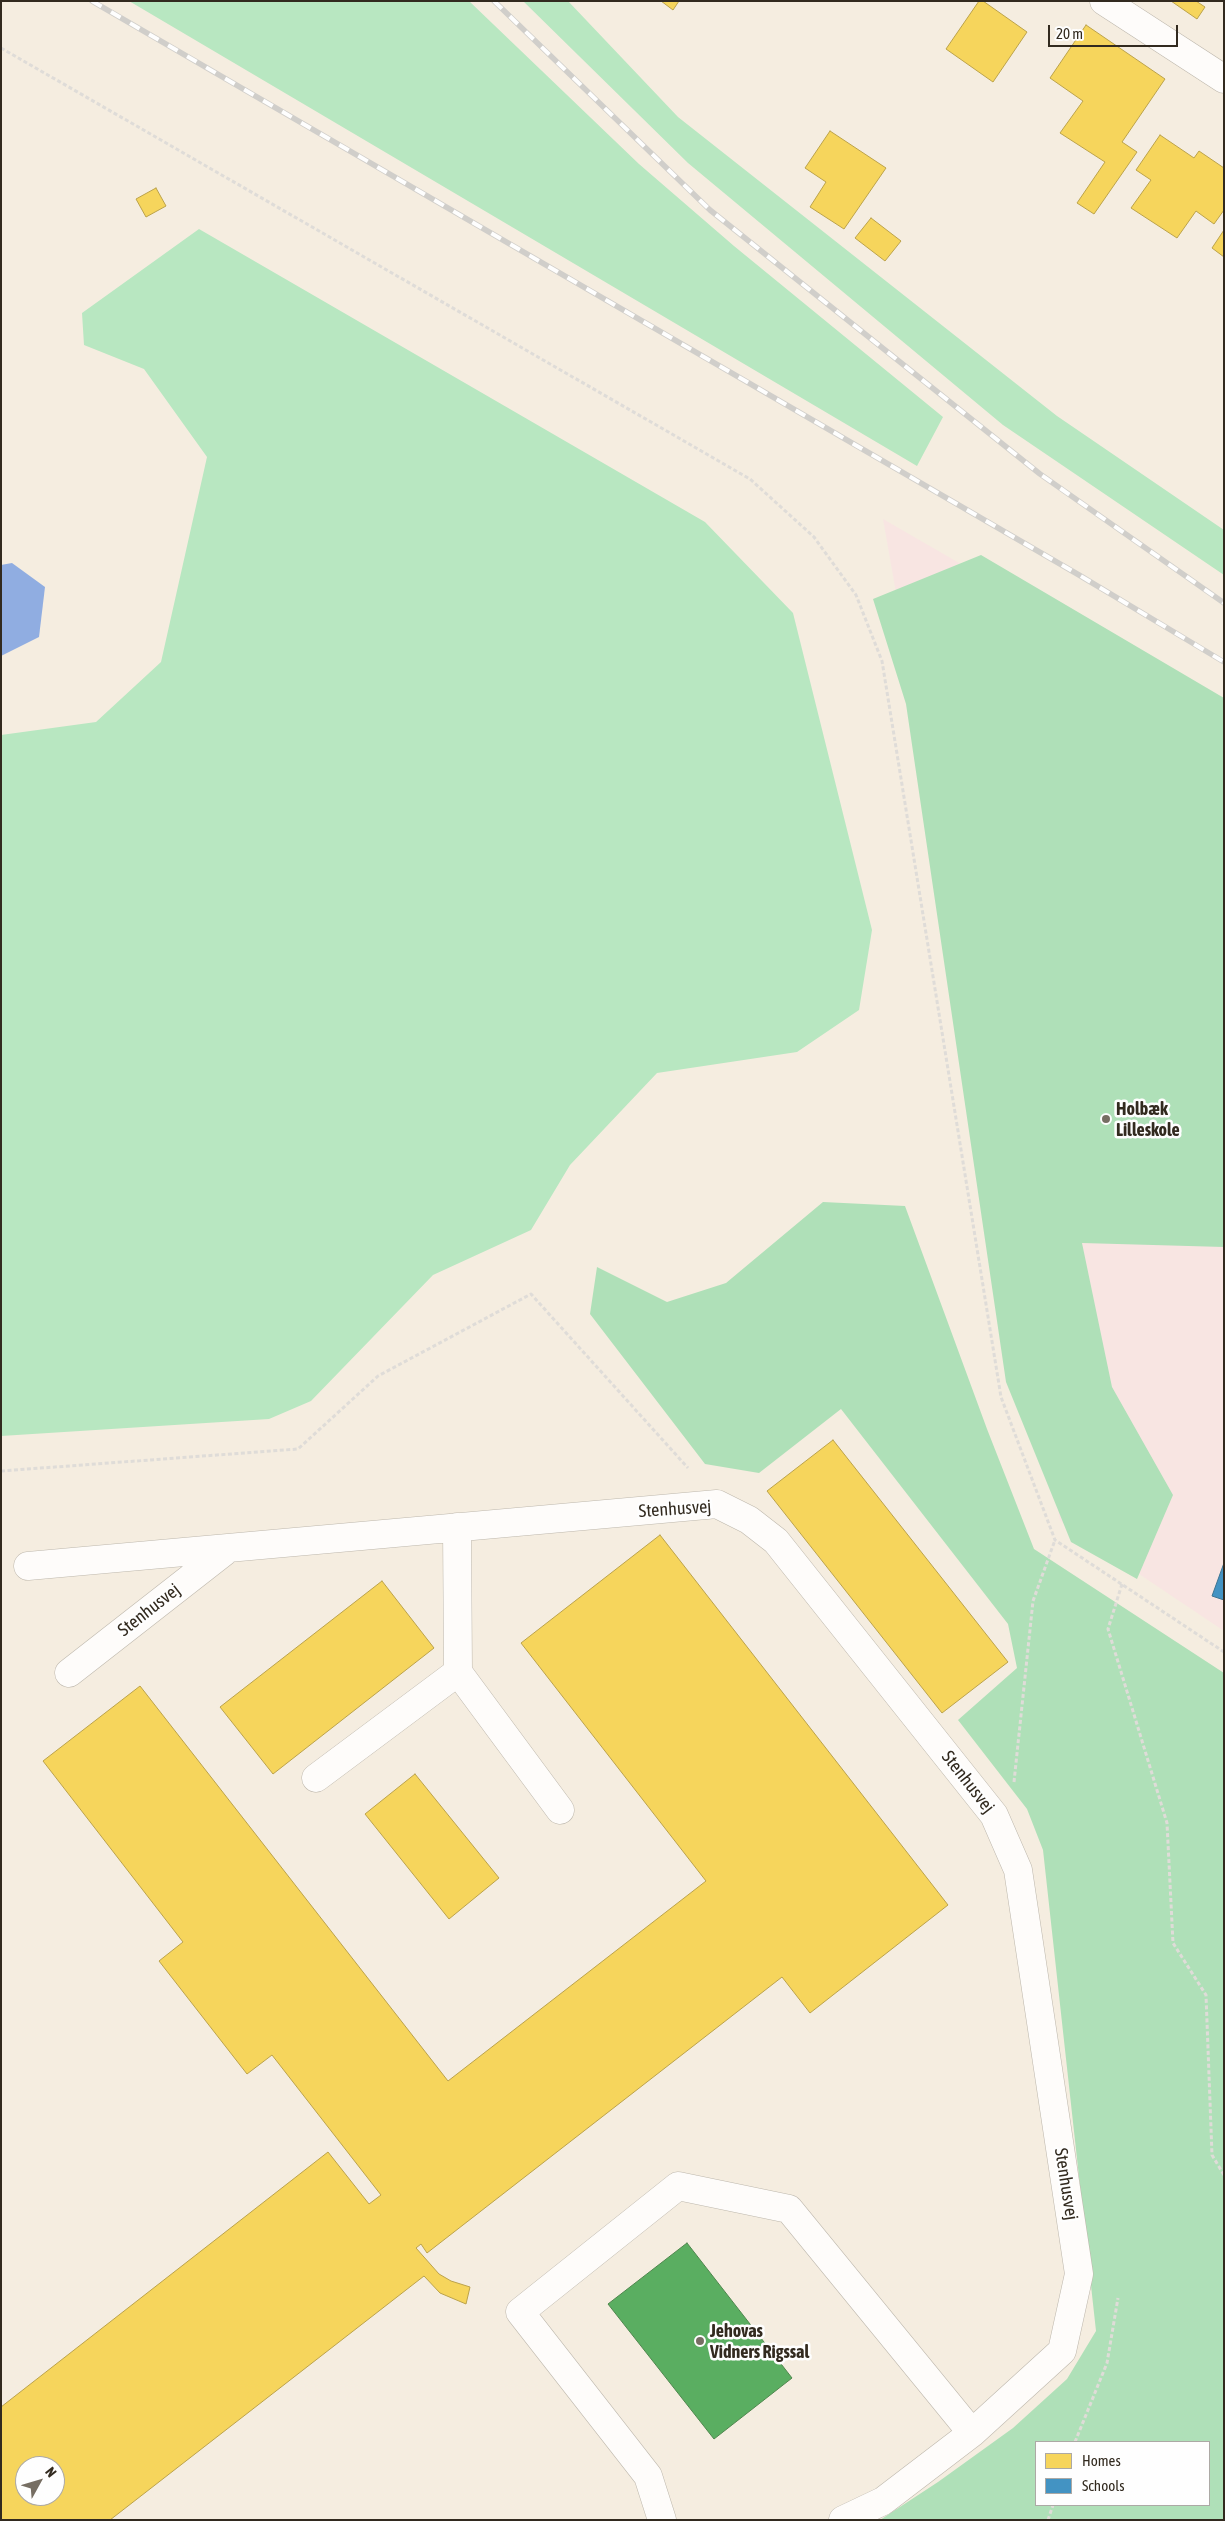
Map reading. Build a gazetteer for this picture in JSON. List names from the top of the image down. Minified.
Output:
{"streets":{"street":["Stenhusvej"]},"places":["Holbæk Lilleskole","Jehovas Vidners Rigssal"],"legend":["Homes","Schools"],"scale_bar":"20 m","north":"top right"}
